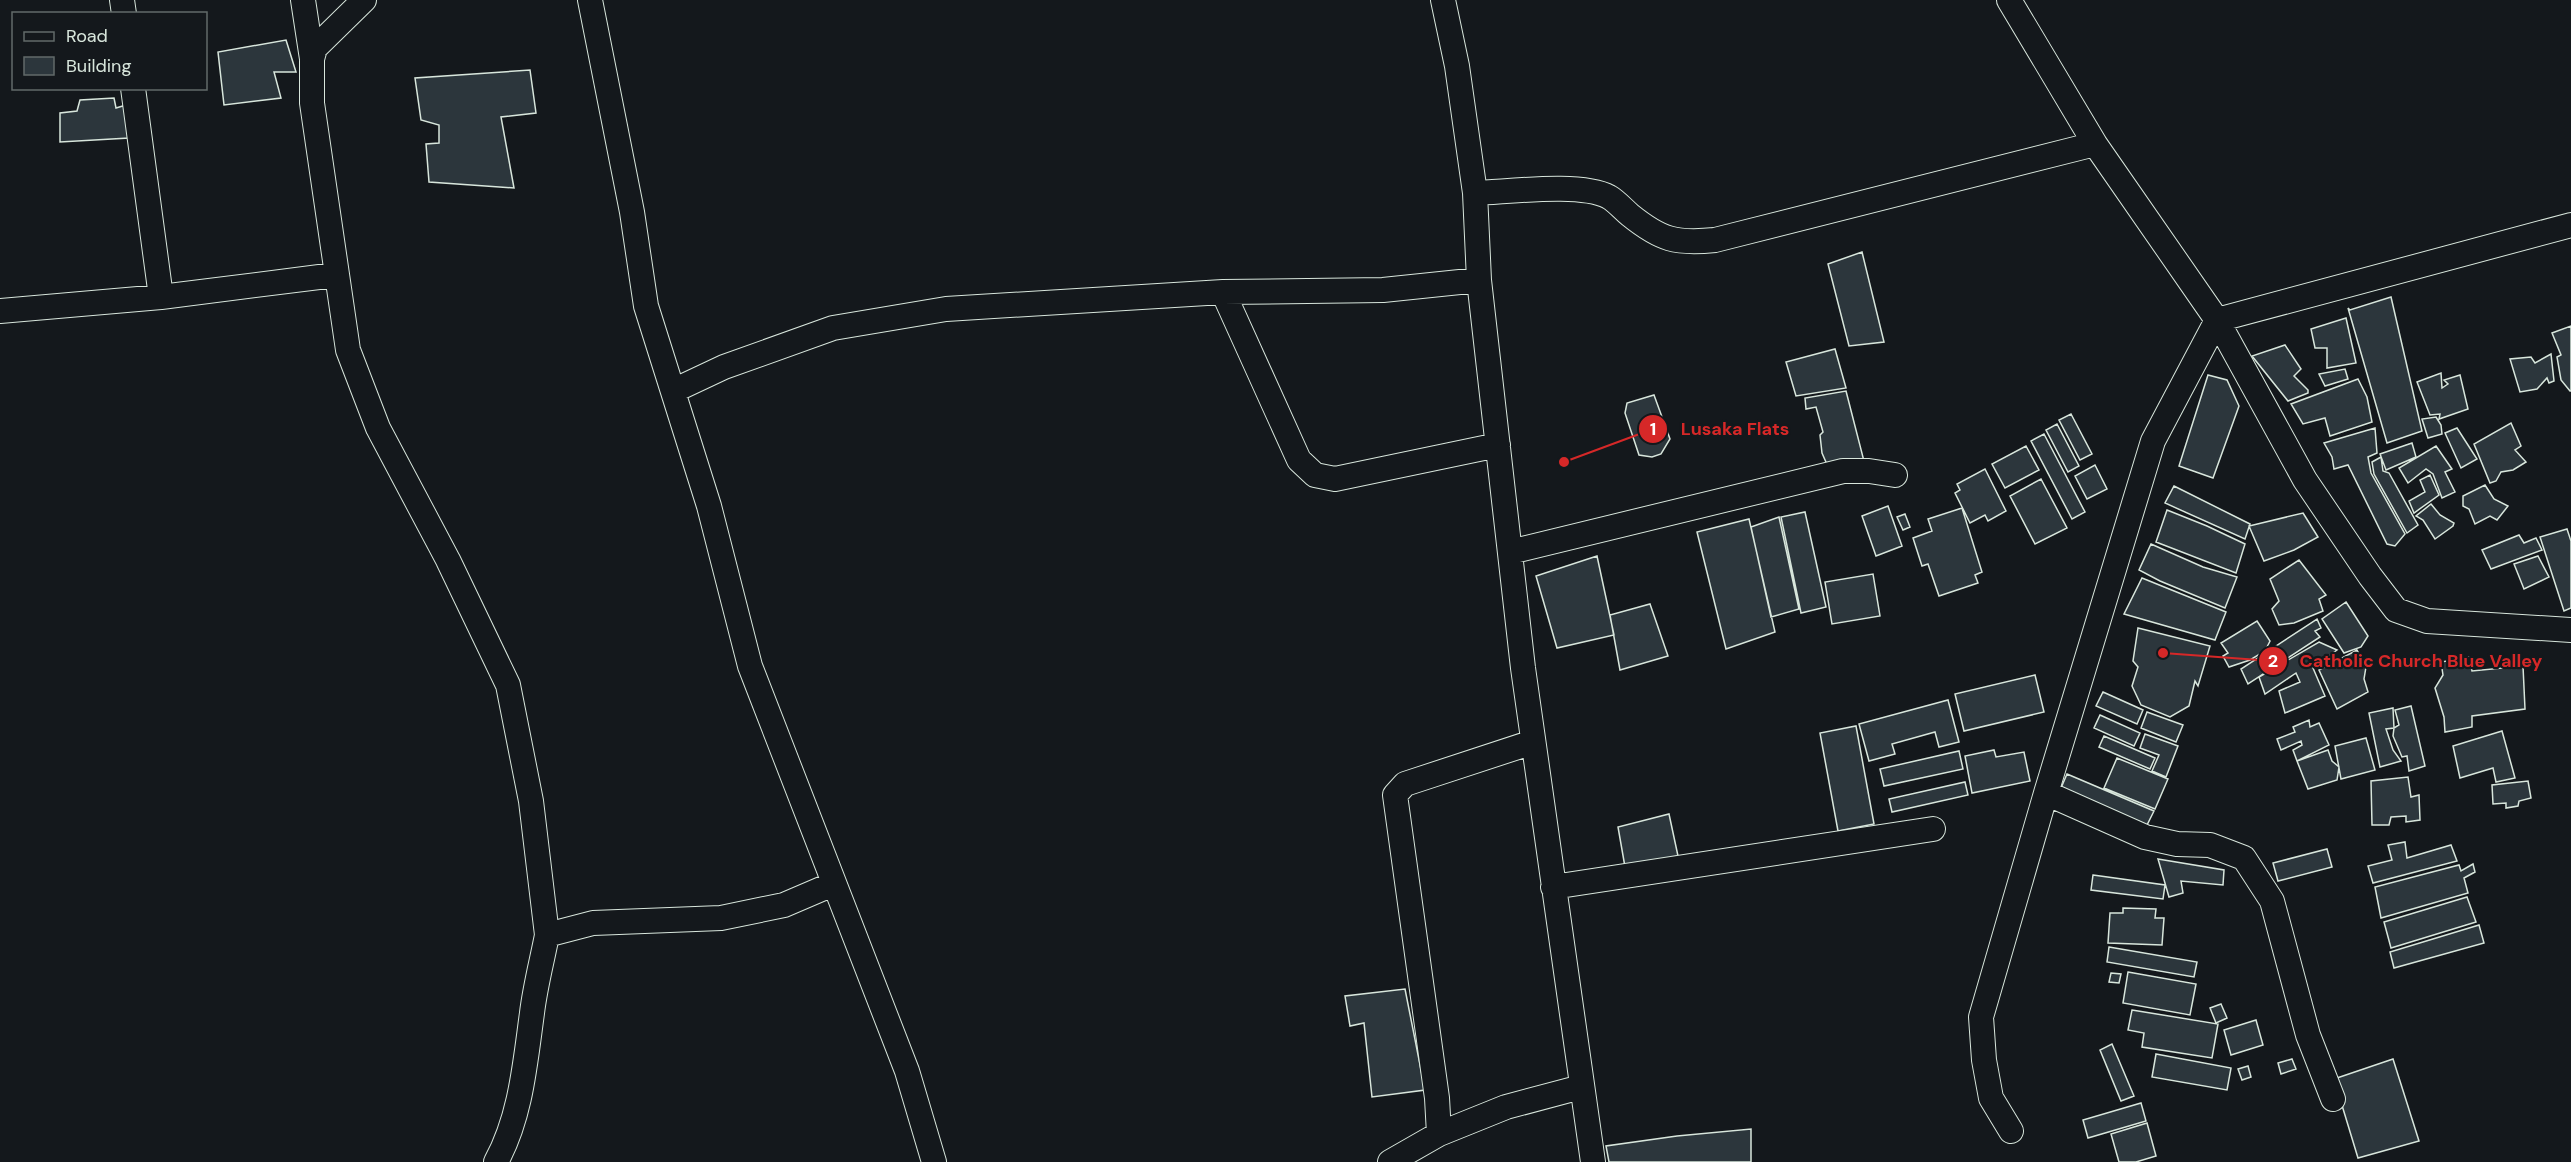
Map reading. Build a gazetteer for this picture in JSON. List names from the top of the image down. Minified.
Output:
{"places":["Lusaka Flats","Catholic Church Blue Valley"],"legend":["Road","Building"]}
